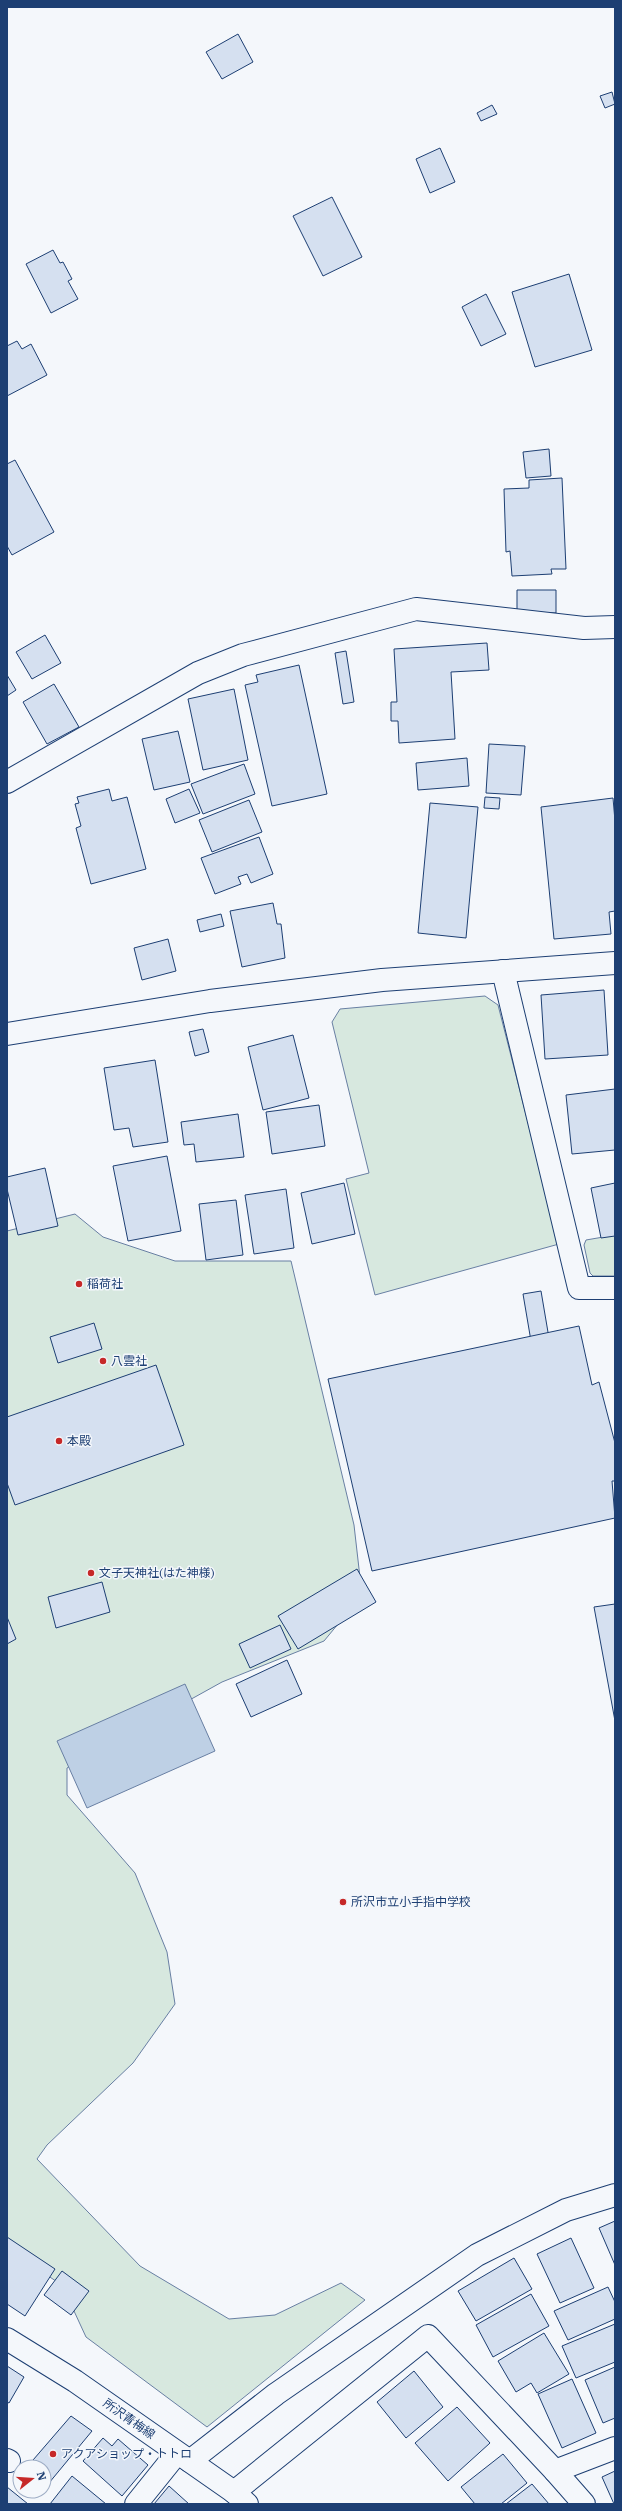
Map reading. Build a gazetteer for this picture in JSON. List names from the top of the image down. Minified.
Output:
{"streets":{"street":["所沢青梅線"]},"places":["稲荷社","八雲社","本殿","文子天神社(はた神様)","所沢市立小手指中学校","アクアショップ・トトロ"],"north":"right"}
